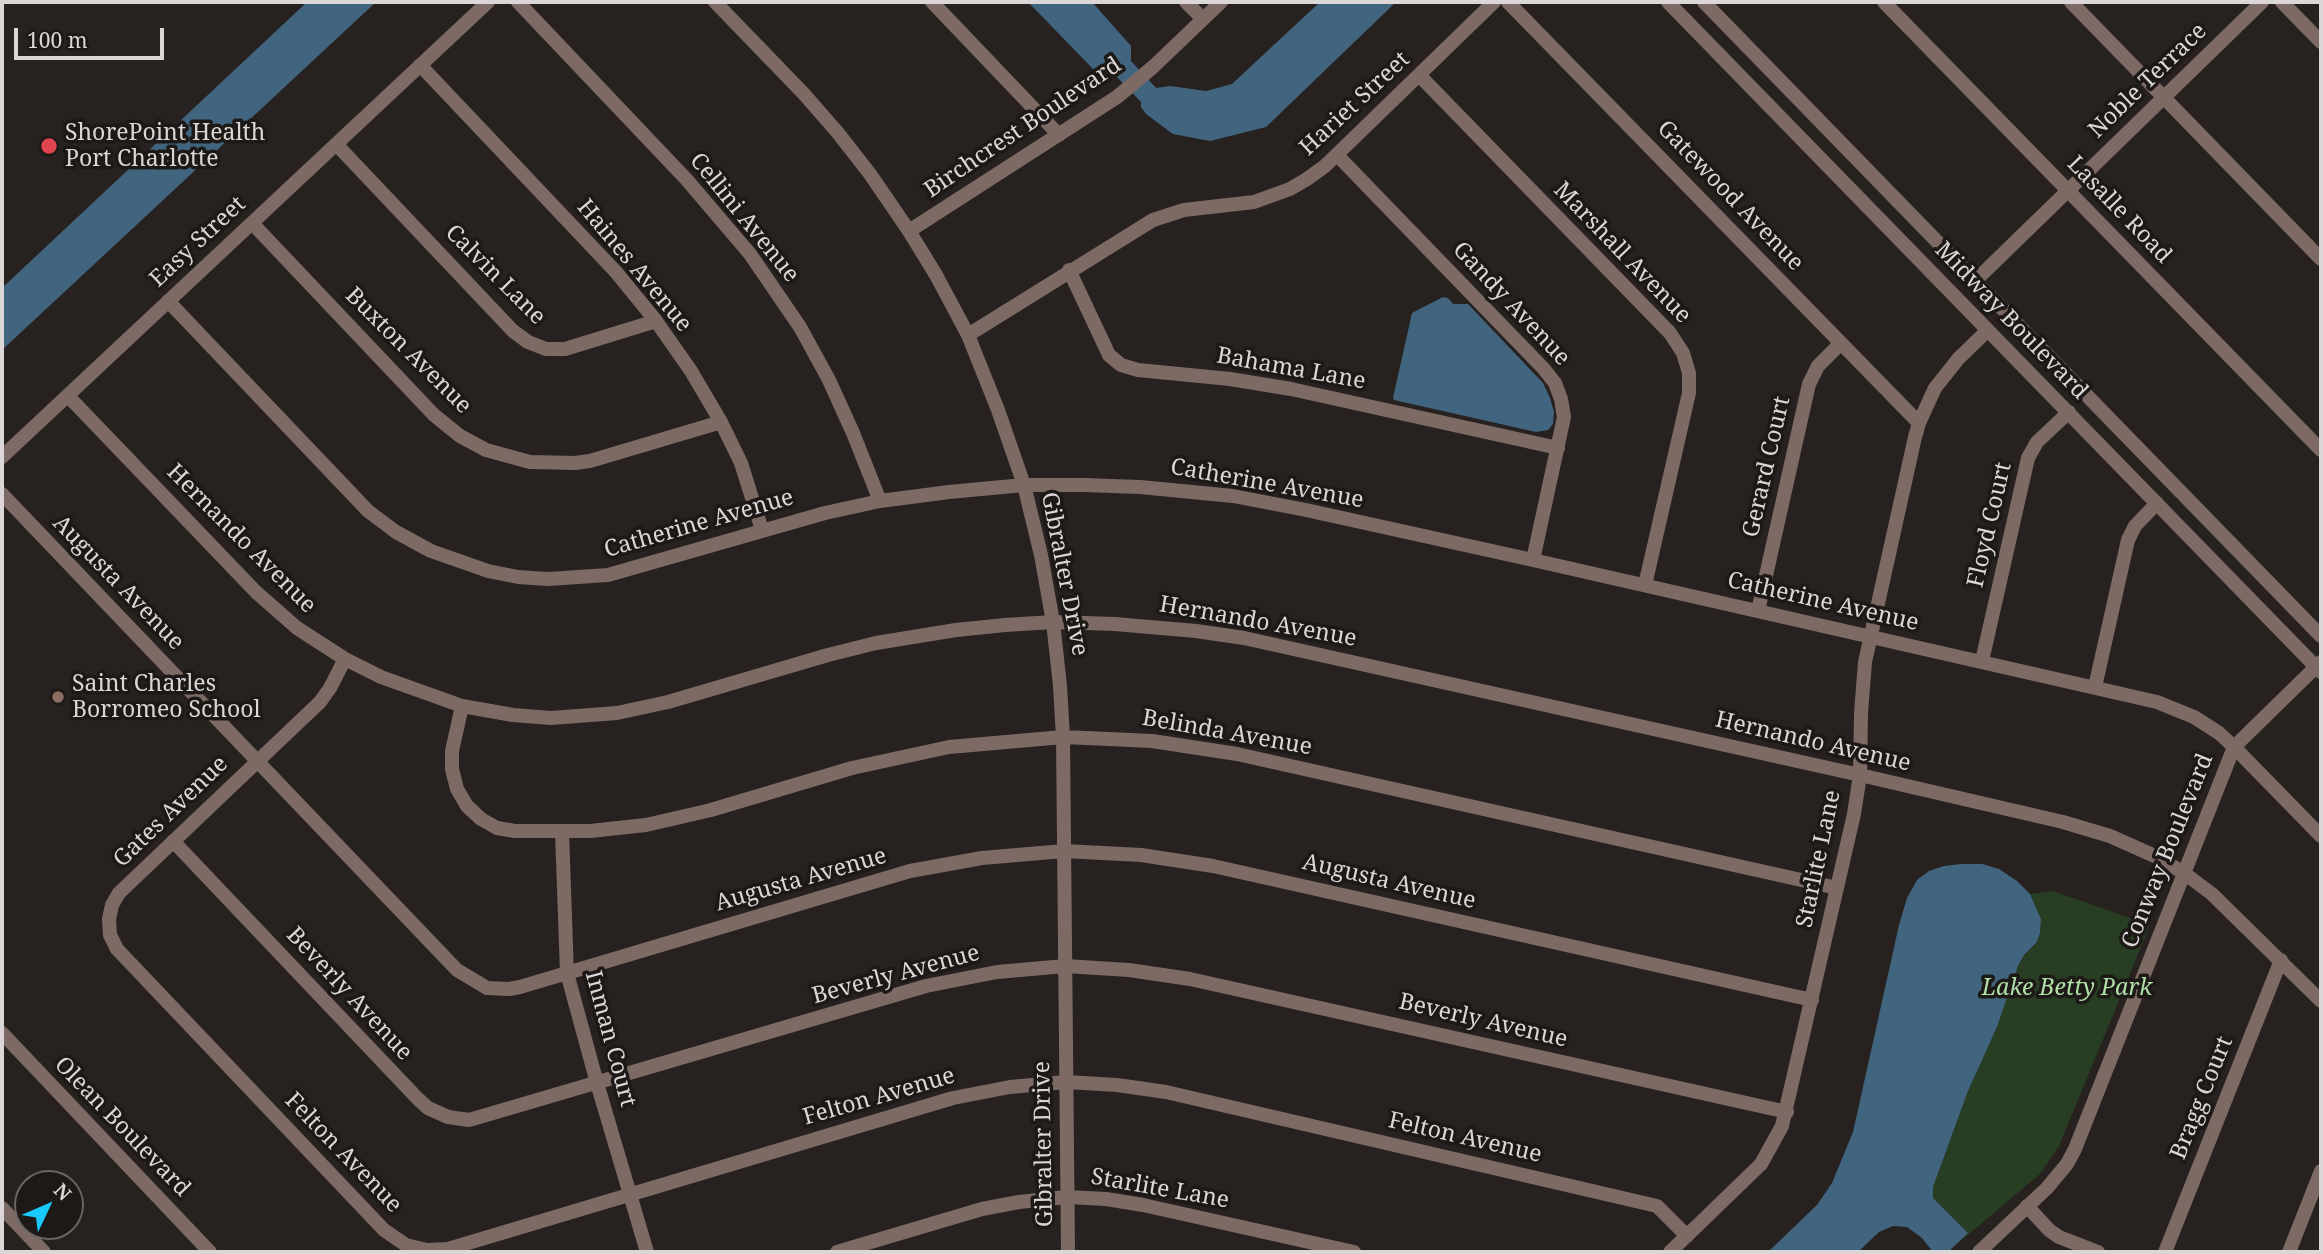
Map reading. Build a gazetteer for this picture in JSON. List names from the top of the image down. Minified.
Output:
{"streets":{"street":["Noble Terrace","Hariet Street","Birchcrest Boulevard","Gatewood Avenue","Lasalle Road","Cellini Avenue","Easy Street","Marshall Avenue","Haines Avenue","Calvin Lane","Gandy Avenue","Midway Boulevard","Buxton Avenue","Bahama Lane","Gerard Court","Catherine Avenue","Floyd Court","Hernando Avenue","Gibralter Drive","Augusta Avenue","Belinda Avenue","Gates Avenue","Conway Boulevard","Starlite Lane","Beverly Avenue","Inman Court","Felton Avenue","Bragg Court","Olean Boulevard"]},"crossings":[["Noble Terrace","Lasalle Road"],["Noble Terrace","Midway Boulevard"],["Hariet Street","Marshall Avenue"],["Hariet Street","Gandy Avenue"],["Hariet Street","Bahama Lane"],["Hariet Street","Gibralter Drive"],["Birchcrest Boulevard","Gibralter Drive"],["Gatewood Avenue","Gerard Court"],["Gatewood Avenue","Starlite Lane"],["Cellini Avenue","Catherine Avenue"],["Easy Street","Haines Avenue"],["Easy Street","Calvin Lane"],["Easy Street","Buxton Avenue"],["Easy Street","Catherine Avenue"],["Easy Street","Hernando Avenue"],["Marshall Avenue","Catherine Avenue"],["Haines Avenue","Calvin Lane"],["Haines Avenue","Buxton Avenue"],["Haines Avenue","Catherine Avenue"],["Gandy Avenue","Bahama Lane"],["Gandy Avenue","Catherine Avenue"],["Midway Boulevard","Floyd Court"],["Midway Boulevard","Conway Boulevard"],["Midway Boulevard","Starlite Lane"],["Gerard Court","Catherine Avenue"],["Catherine Avenue","Floyd Court"],["Catherine Avenue","Gibralter Drive"],["Catherine Avenue","Conway Boulevard"],["Catherine Avenue","Starlite Lane"],["Hernando Avenue","Gibralter Drive"],["Hernando Avenue","Belinda Avenue"],["Hernando Avenue","Gates Avenue"],["Hernando Avenue","Conway Boulevard"],["Hernando Avenue","Starlite Lane"],["Hernando Avenue","Bragg Court"],["Gibralter Drive","Augusta Avenue"],["Gibralter Drive","Belinda Avenue"],["Gibralter Drive","Starlite Lane"],["Gibralter Drive","Beverly Avenue"],["Gibralter Drive","Felton Avenue"],["Augusta Avenue","Gates Avenue"],["Augusta Avenue","Starlite Lane"],["Augusta Avenue","Inman Court"],["Belinda Avenue","Starlite Lane"],["Belinda Avenue","Inman Court"],["Gates Avenue","Beverly Avenue"],["Gates Avenue","Felton Avenue"],["Starlite Lane","Beverly Avenue"],["Starlite Lane","Felton Avenue"],["Beverly Avenue","Inman Court"],["Inman Court","Felton Avenue"]],"parks":["Lake Betty Park"],"places":["ShorePoint Health Port Charlotte","Saint Charles Borromeo School"],"scale_bar":"100 m","north":"top right"}
